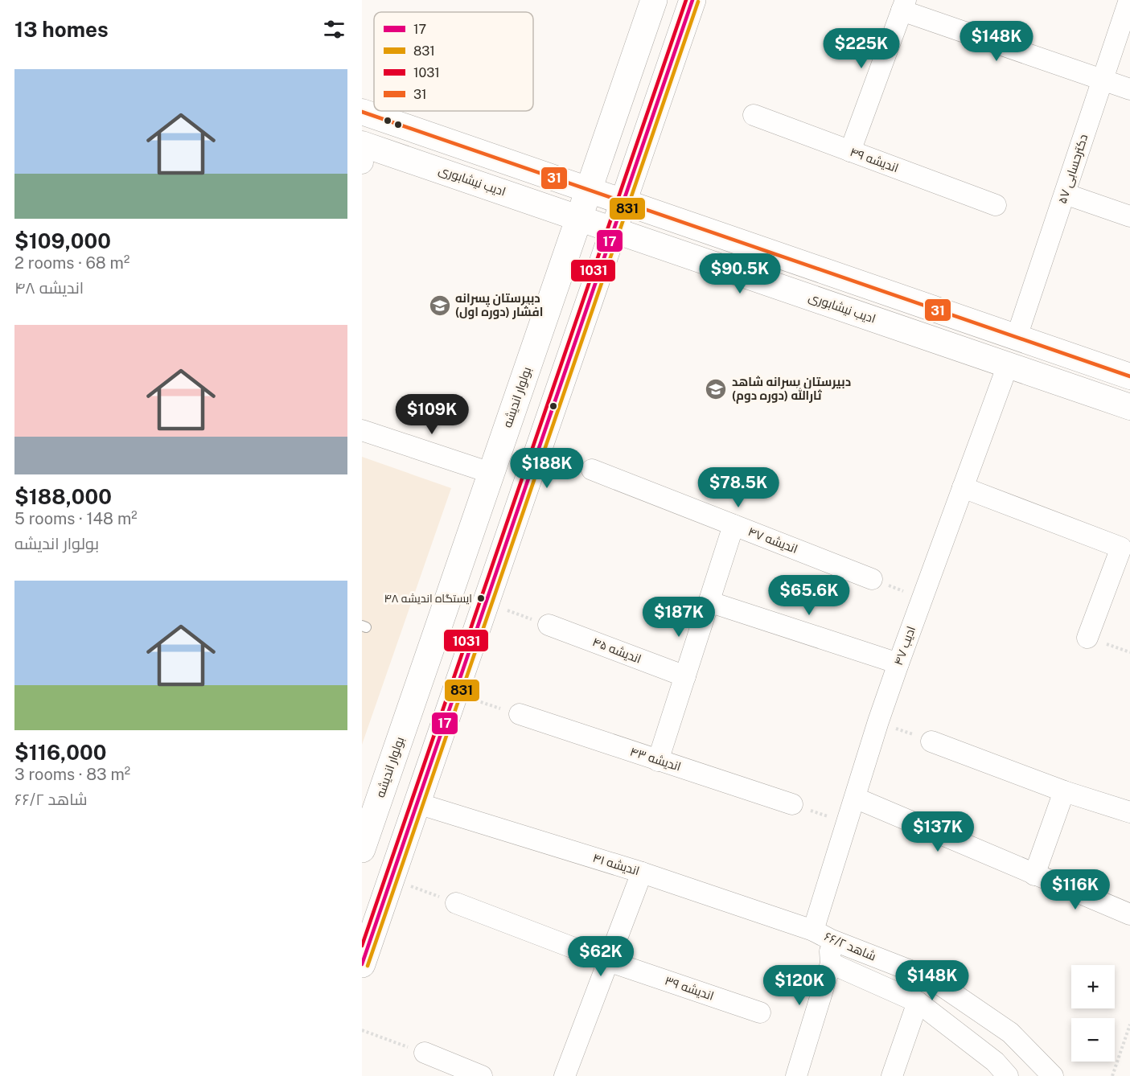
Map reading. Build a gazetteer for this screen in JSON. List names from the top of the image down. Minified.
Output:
{"streets":{"main road":["بولوار اندیشه"],"street":["اندیشه ۴۹","دکترحسابی ۵۷","ادیب نیشابوری","اندیشه ۴۷","ادیب ۴۷","اندیشه ۴۵","اندیشه ۴۳","اندیشه ۴۱","شاهد ۶۶/۲","اندیشه ۳۹"]},"crossings":[["ادیب نیشابوری","بولوار اندیشه"],["ادیب نیشابوری","ادیب ۴۷"],["ادیب ۴۷","اندیشه ۴۱"],["ادیب ۴۷","شاهد ۶۶/۲"],["اندیشه ۴۱","شاهد ۶۶/۲"]],"places":{"school or university":["دبیرستان پسرانه افشار (دوره اول)","دبیرستان پسرانه شاهد ثارالله (دوره دوم)"],"other":["ایستگاه اندیشه ۴۸"]},"lines":["transit line 17","transit line 1031","transit line 831","transit line 31"],"legend":["17","831","1031","31"],"page":{"heading":"13 homes","price":["$148K","$225K","$90.5K","$109K","$188K","$78.5K","$65.6K","$187K","$137K","$116K","$62K","$148K","$120K"],"list":[{"name":"$109,000","note":"2 rooms · 68 m² · اندیشه ۴۸"},{"name":"$188,000","note":"5 rooms · 148 m² · بولوار اندیشه"},{"name":"$116,000","note":"3 rooms · 83 m² · شاهد ۶۶/۲"}],"map_buttons":["+","−"]}}
